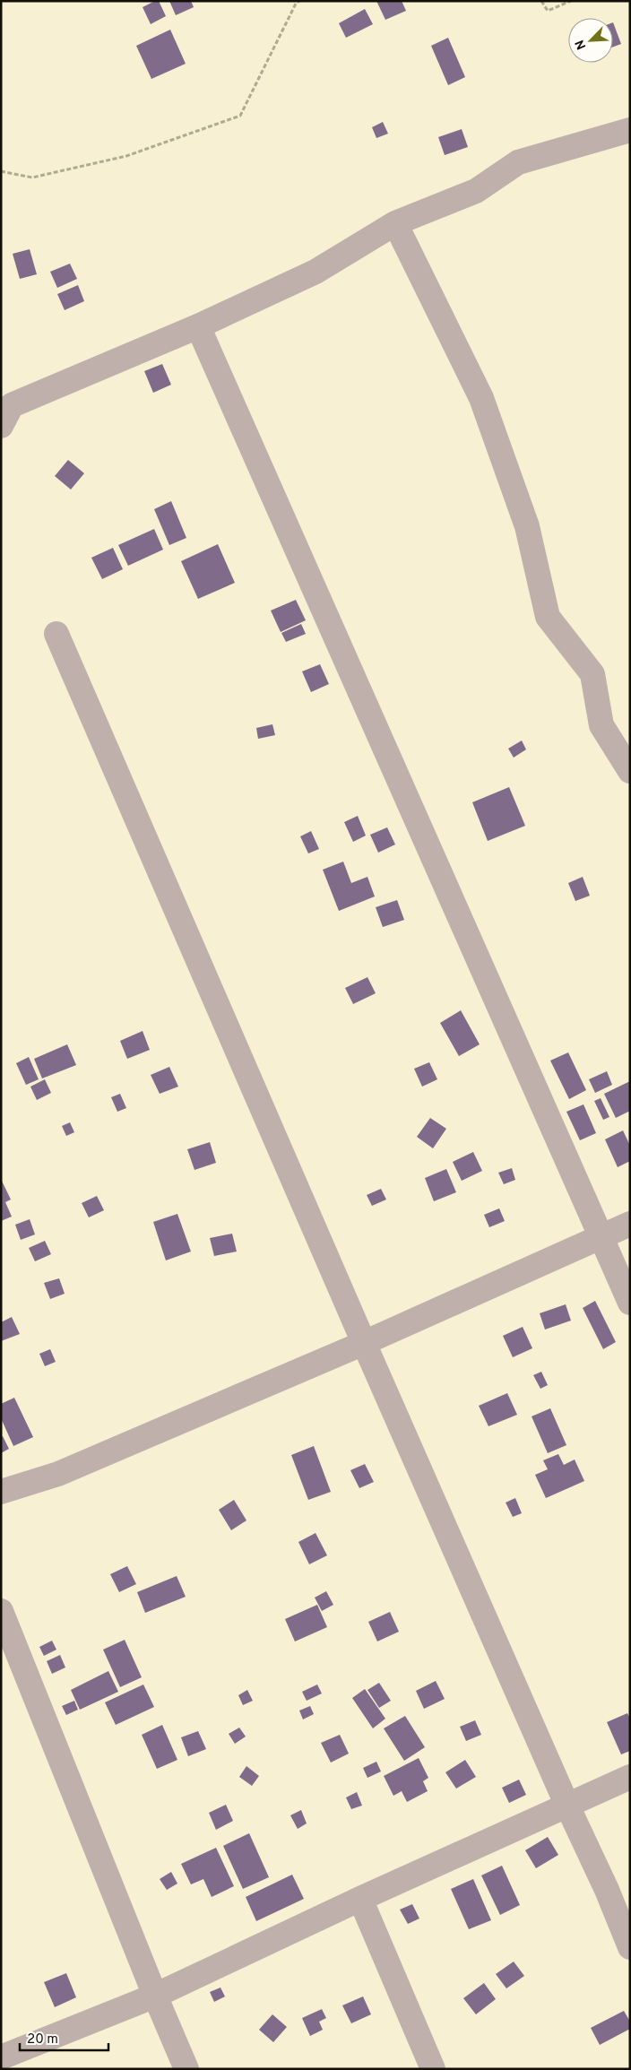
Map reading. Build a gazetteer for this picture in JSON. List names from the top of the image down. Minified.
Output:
{"scale_bar":"20 m","north":"bottom left"}
